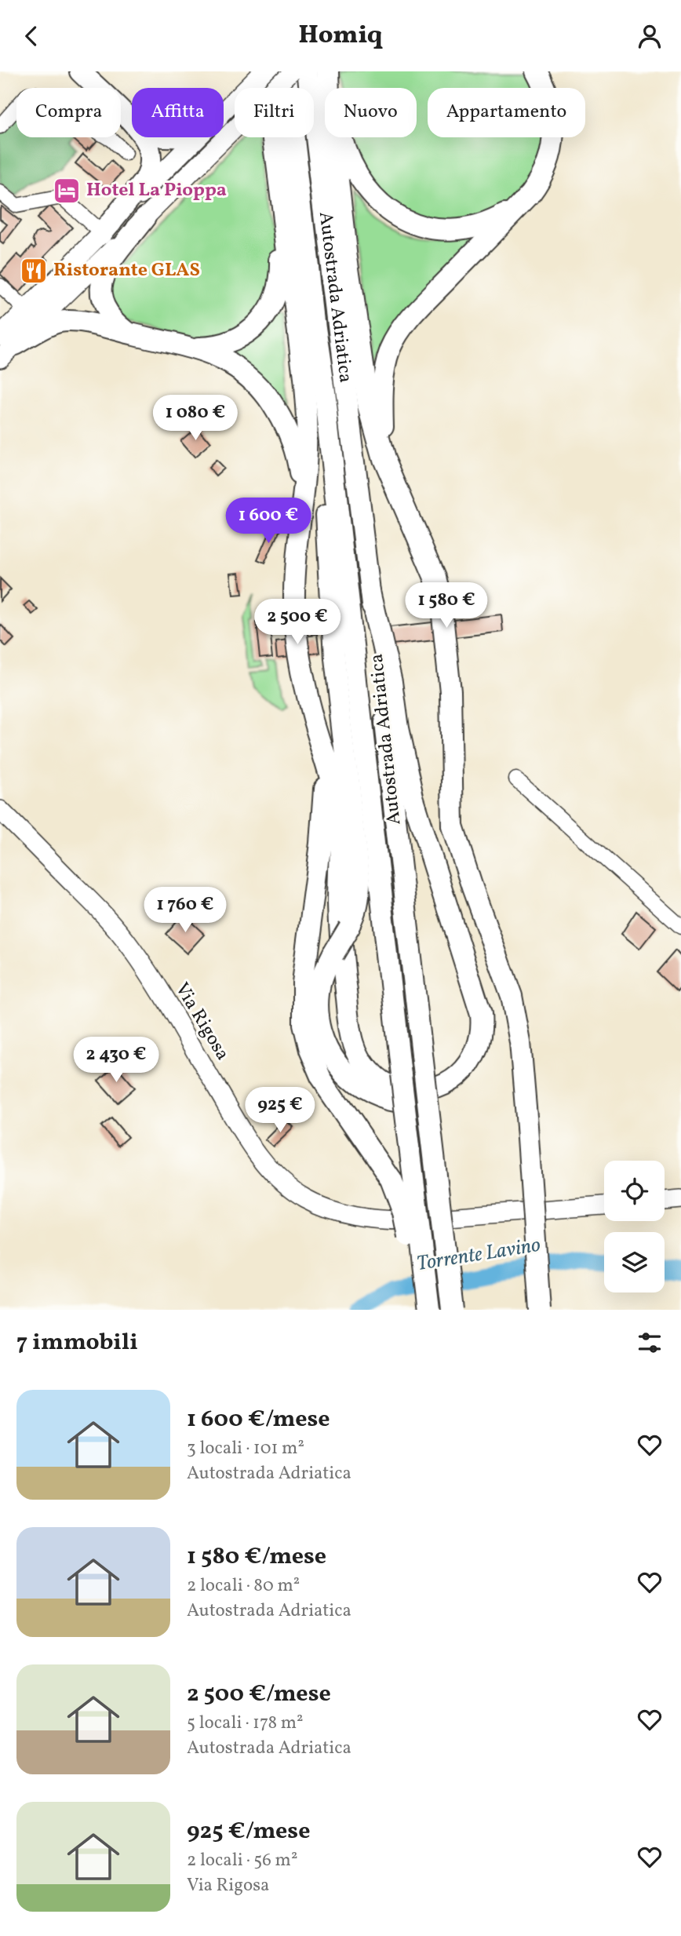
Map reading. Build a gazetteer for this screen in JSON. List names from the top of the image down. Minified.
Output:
{"streets":{"highway":["Autostrada Adriatica"],"main road":["Via Rigosa"]},"water":["Torrente Lavino"],"places":{"hotel":["Hotel La Pioppa"],"restaurant":["Ristorante GLAS"]},"page":{"header":"Homiq","chip":["Compra","Affitta","Filtri","Nuovo","Appartamento"],"price":["1 080 €","1 600 €","1 580 €","2 500 €","1 760 €","2 430 €","925 €"],"heading":"7 immobili","list":[{"name":"1 600 €/mese","note":"3 locali · 101 m² · Autostrada Adriatica"},{"name":"1 580 €/mese","note":"2 locali · 80 m² · Autostrada Adriatica"},{"name":"2 500 €/mese","note":"5 locali · 178 m² · Autostrada Adriatica"},{"name":"925 €/mese","note":"2 locali · 56 m² · Via Rigosa"}]}}
